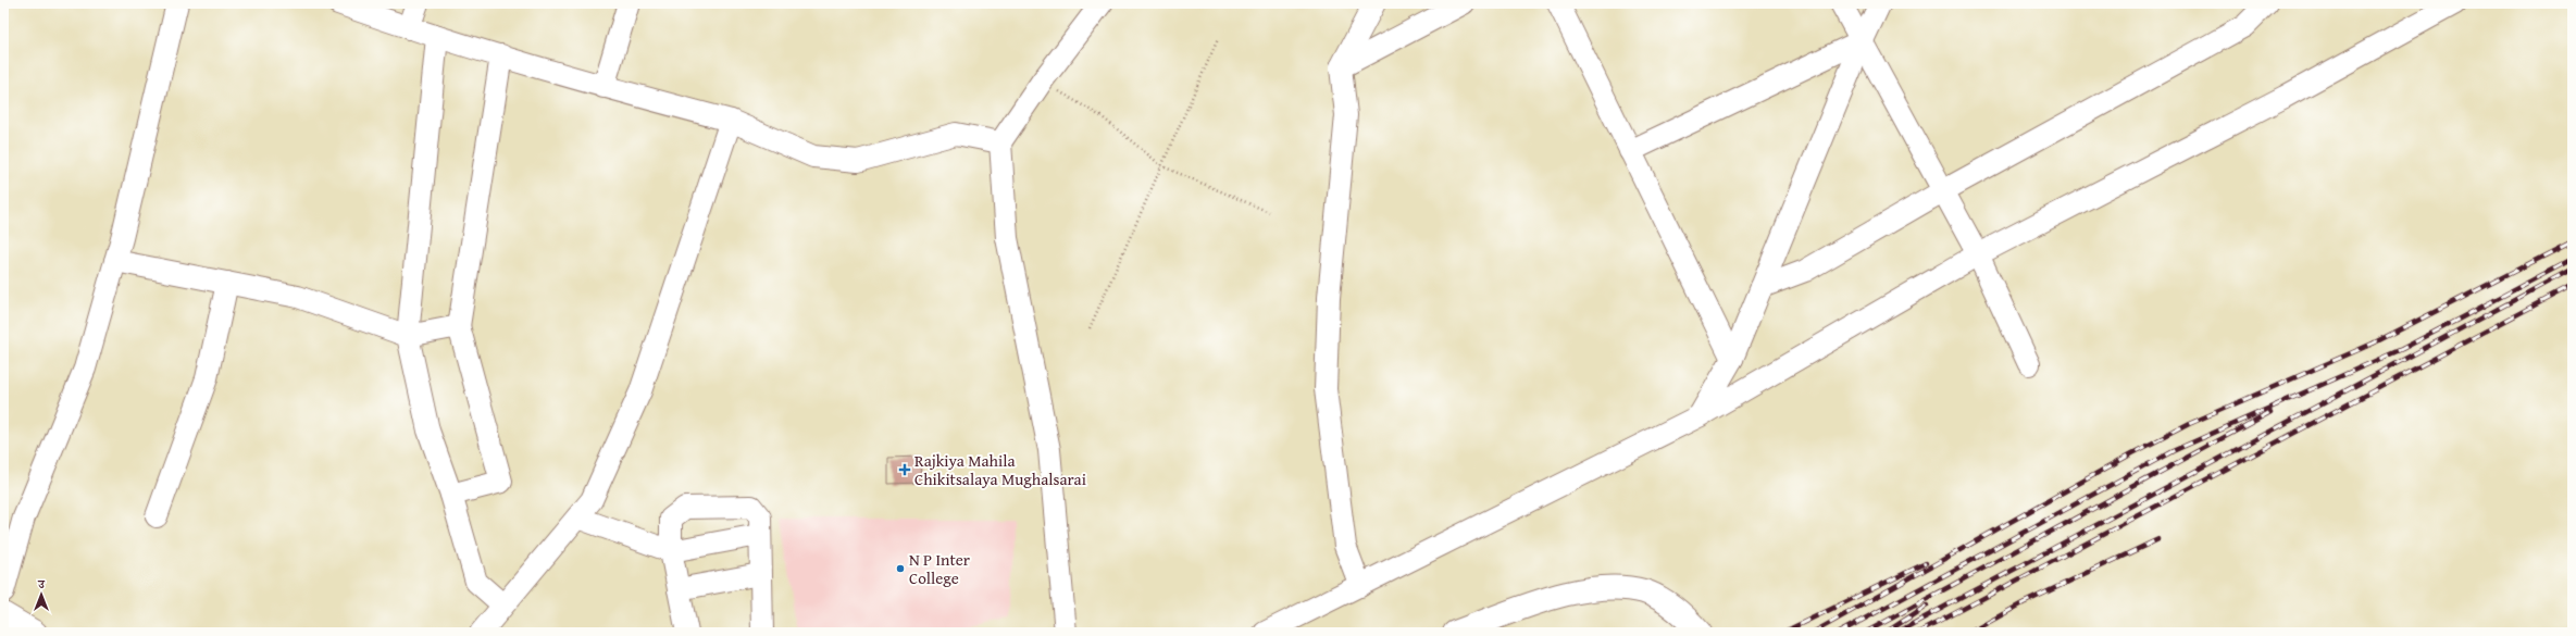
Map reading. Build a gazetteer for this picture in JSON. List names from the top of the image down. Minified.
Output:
{"places":{"health":["Rajkiya Mahila Chikitsalaya Mughalsarai"],"other":["N P Inter College"]},"north":"top"}
